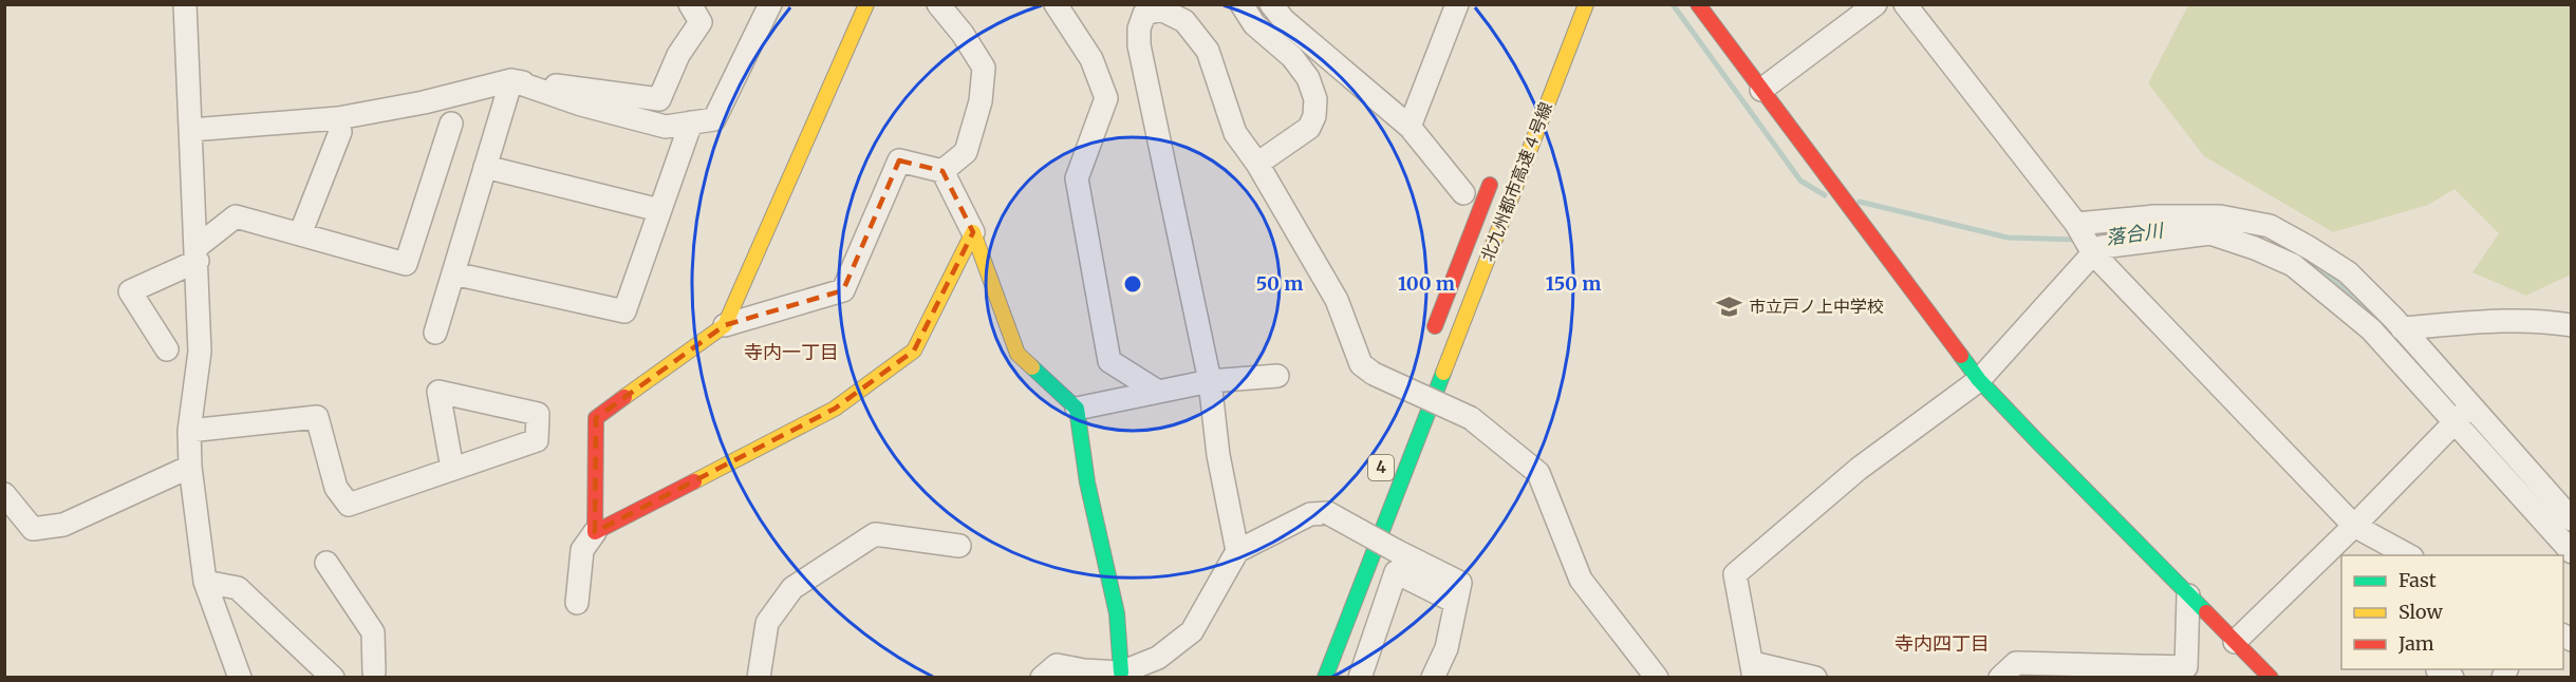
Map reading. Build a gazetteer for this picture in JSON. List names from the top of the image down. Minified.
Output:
{"streets":{"main road":["北九州都市高速４号線","4"]},"districts":["寺内一丁目","寺内四丁目"],"water":["落合川"],"places":{"school or university":["市立戸ノ上中学校"]},"legend":["Fast","Slow","Jam"],"rings":["50 m","100 m","150 m"]}
